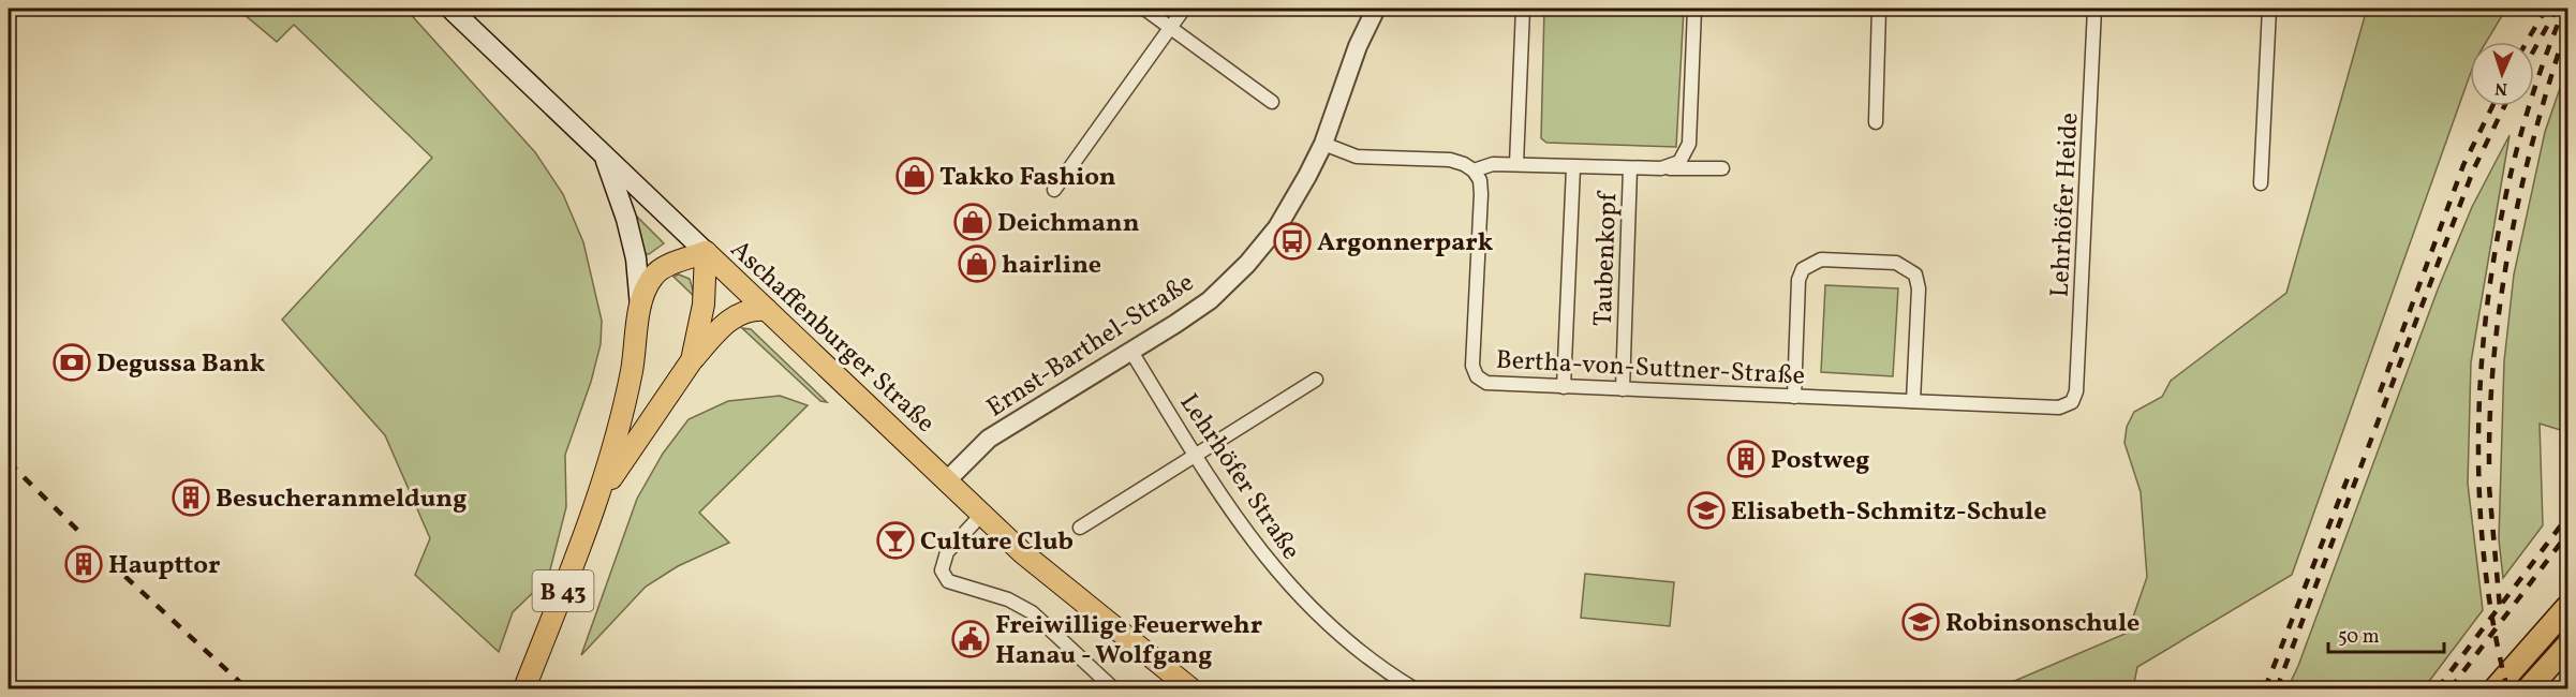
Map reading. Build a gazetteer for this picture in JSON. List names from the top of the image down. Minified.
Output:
{"streets":{"main road":["Aschaffenburger Straße","B 43"],"street":["Lehrhöfer Heide","Taubenkopf","Ernst-Barthel-Straße","Bertha-von-Suttner-Straße","Lehrhöfer Straße"]},"crossings":[["Lehrhöfer Heide","Bertha-von-Suttner-Straße"],["Taubenkopf","Bertha-von-Suttner-Straße"],["Aschaffenburger Straße","Ernst-Barthel-Straße"],["Aschaffenburger Straße","B 43"],["Ernst-Barthel-Straße","Lehrhöfer Straße"]],"places":{"shop":["Takko Fashion","Deichmann","hairline"],"bus stop":["Argonnerpark"],"bank":["Degussa Bank"],"building":["Postweg","Besucheranmeldung","Haupttor"],"school or university":["Elisabeth-Schmitz-Schule","Robinsonschule"],"bar":["Culture Club"],"public building":["Freiwillige Feuerwehr Hanau - Wolfgang"]},"scale_bar":"50 m","north":"bottom"}
